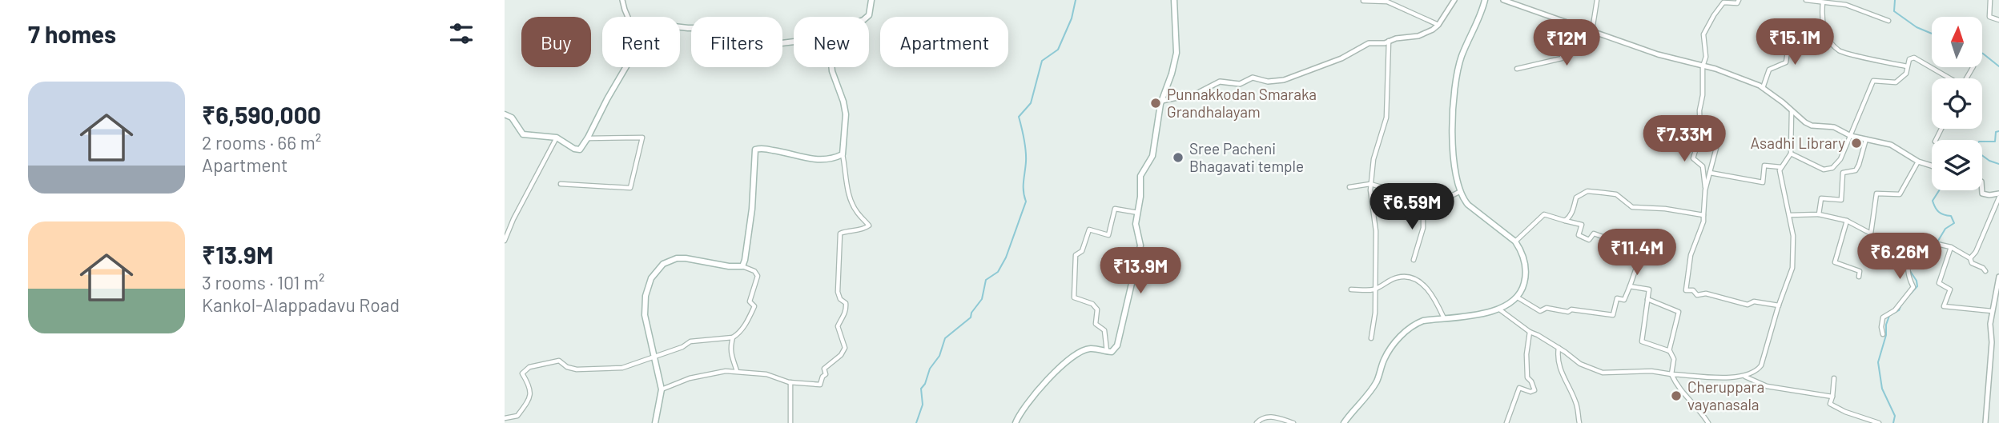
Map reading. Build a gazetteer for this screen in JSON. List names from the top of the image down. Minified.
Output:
{"places":["Punnakkodan Smaraka Grandhalayam","Asadhi Library","Sree Pacheni Bhagavati temple","Cheruppara vayanasala"],"north":"top","page":{"heading":"7 homes","chip":["Buy","Rent","Filters","New","Apartment"],"price":["₹15.1M","₹12M","₹7.33M","₹6.59M","₹11.4M","₹6.26M","₹13.9M"],"list":[{"name":"₹6,590,000","note":"2 rooms · 66 m² · Apartment"},{"name":"₹13.9M","note":"3 rooms · 101 m² · Kankol-Alappadavu Road"}]}}
